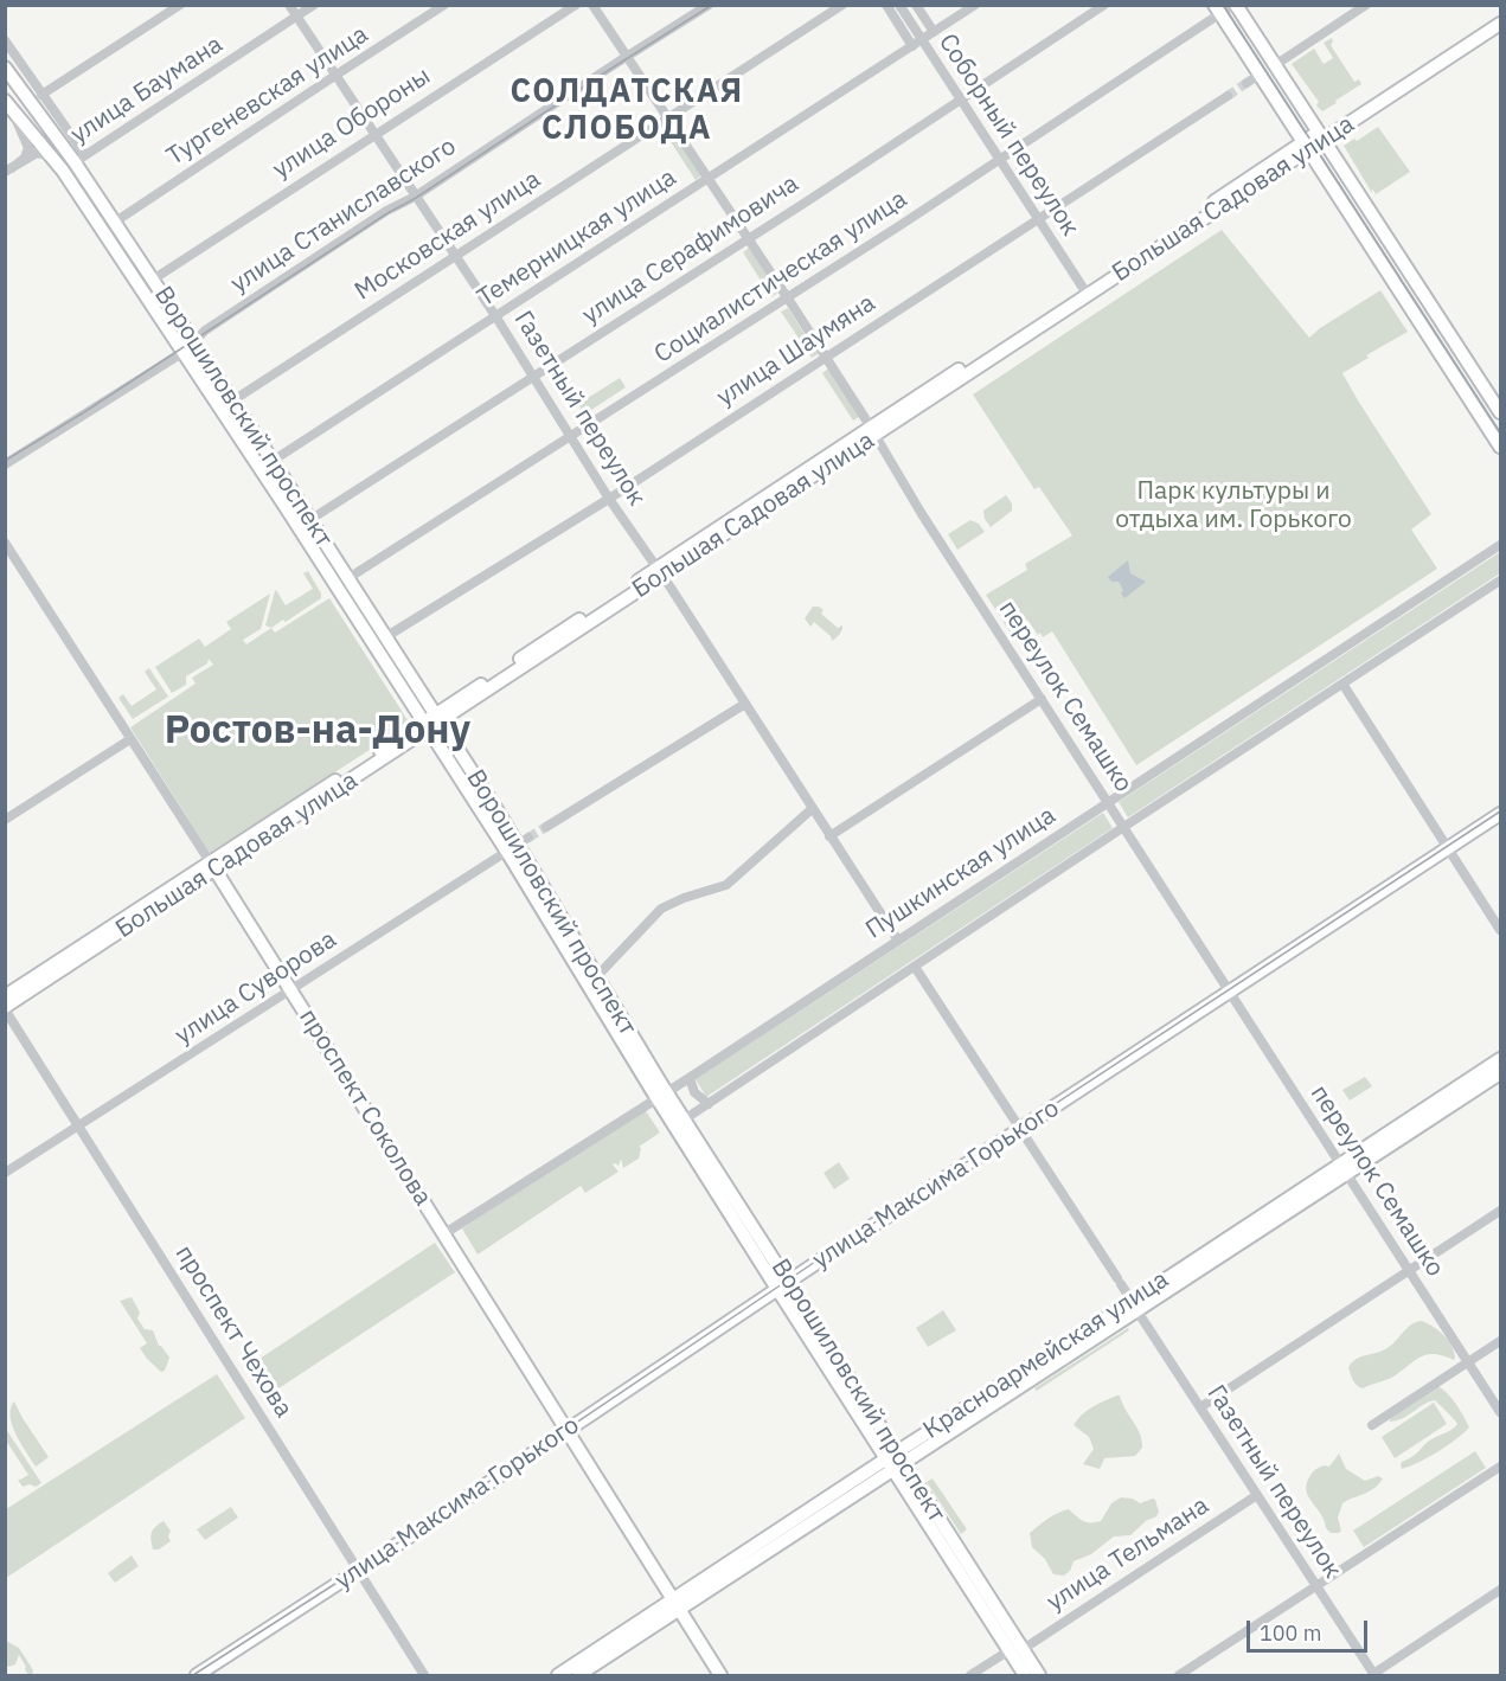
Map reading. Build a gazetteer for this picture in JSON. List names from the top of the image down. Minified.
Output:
{"streets":{"main road":["Большая Садовая улица","Ворошиловский проспект","проспект Соколова","улица Максима Горького","Красноармейская улица"],"street":["улица Баумана","Тургеневская улица","улица Обороны","Соборный переулок","улица Станиславского","Московская улица","Темерницкая улица","улица Серафимовича","Социалистическая улица","улица Шаумяна","Газетный переулок","переулок Семашко","Пушкинская улица","улица Суворова","проспект Чехова","улица Тельмана"]},"crossings":[["улица Баумана","Газетный переулок"],["улица Баумана","Ворошиловский проспект"],["Тургеневская улица","Газетный переулок"],["Тургеневская улица","Ворошиловский проспект"],["улица Обороны","Газетный переулок"],["улица Обороны","Ворошиловский проспект"],["Соборный переулок","Большая Садовая улица"],["Соборный переулок","Темерницкая улица"],["Соборный переулок","улица Серафимовича"],["Соборный переулок","Социалистическая улица"],["Соборный переулок","улица Шаумяна"],["Большая Садовая улица","Газетный переулок"],["Большая Садовая улица","Ворошиловский проспект"],["Большая Садовая улица","переулок Семашко"],["Большая Садовая улица","проспект Соколова"],["Большая Садовая улица","проспект Чехова"],["улица Станиславского","Газетный переулок"],["улица Станиславского","Ворошиловский проспект"],["улица Станиславского","переулок Семашко"],["Московская улица","Газетный переулок"],["Московская улица","Ворошиловский проспект"],["Московская улица","переулок Семашко"],["Темерницкая улица","Газетный переулок"],["Темерницкая улица","Ворошиловский проспект"],["Темерницкая улица","переулок Семашко"],["улица Серафимовича","Газетный переулок"],["улица Серафимовича","Ворошиловский проспект"],["улица Серафимовича","переулок Семашко"],["Социалистическая улица","Газетный переулок"],["Социалистическая улица","Ворошиловский проспект"],["Социалистическая улица","переулок Семашко"],["улица Шаумяна","Газетный переулок"],["улица Шаумяна","Ворошиловский проспект"],["улица Шаумяна","переулок Семашко"],["Газетный переулок","Пушкинская улица"],["Газетный переулок","улица Максима Горького"],["Газетный переулок","Красноармейская улица"],["Газетный переулок","улица Тельмана"],["Ворошиловский проспект","Пушкинская улица"],["Ворошиловский проспект","улица Суворова"],["Ворошиловский проспект","улица Максима Горького"],["Ворошиловский проспект","Красноармейская улица"],["Ворошиловский проспект","улица Тельмана"],["переулок Семашко","Пушкинская улица"],["переулок Семашко","улица Максима Горького"],["переулок Семашко","Красноармейская улица"],["Пушкинская улица","проспект Соколова"],["улица Суворова","проспект Соколова"],["улица Суворова","проспект Чехова"],["проспект Соколова","улица Максима Горького"],["проспект Соколова","Красноармейская улица"],["улица Максима Горького","проспект Чехова"]],"districts":["СОЛДАТСКАЯ СЛОБОДА","Ростов-на-Дону"],"parks":["Парк культуры и отдыха им. Горького"],"scale_bar":"100 m"}
